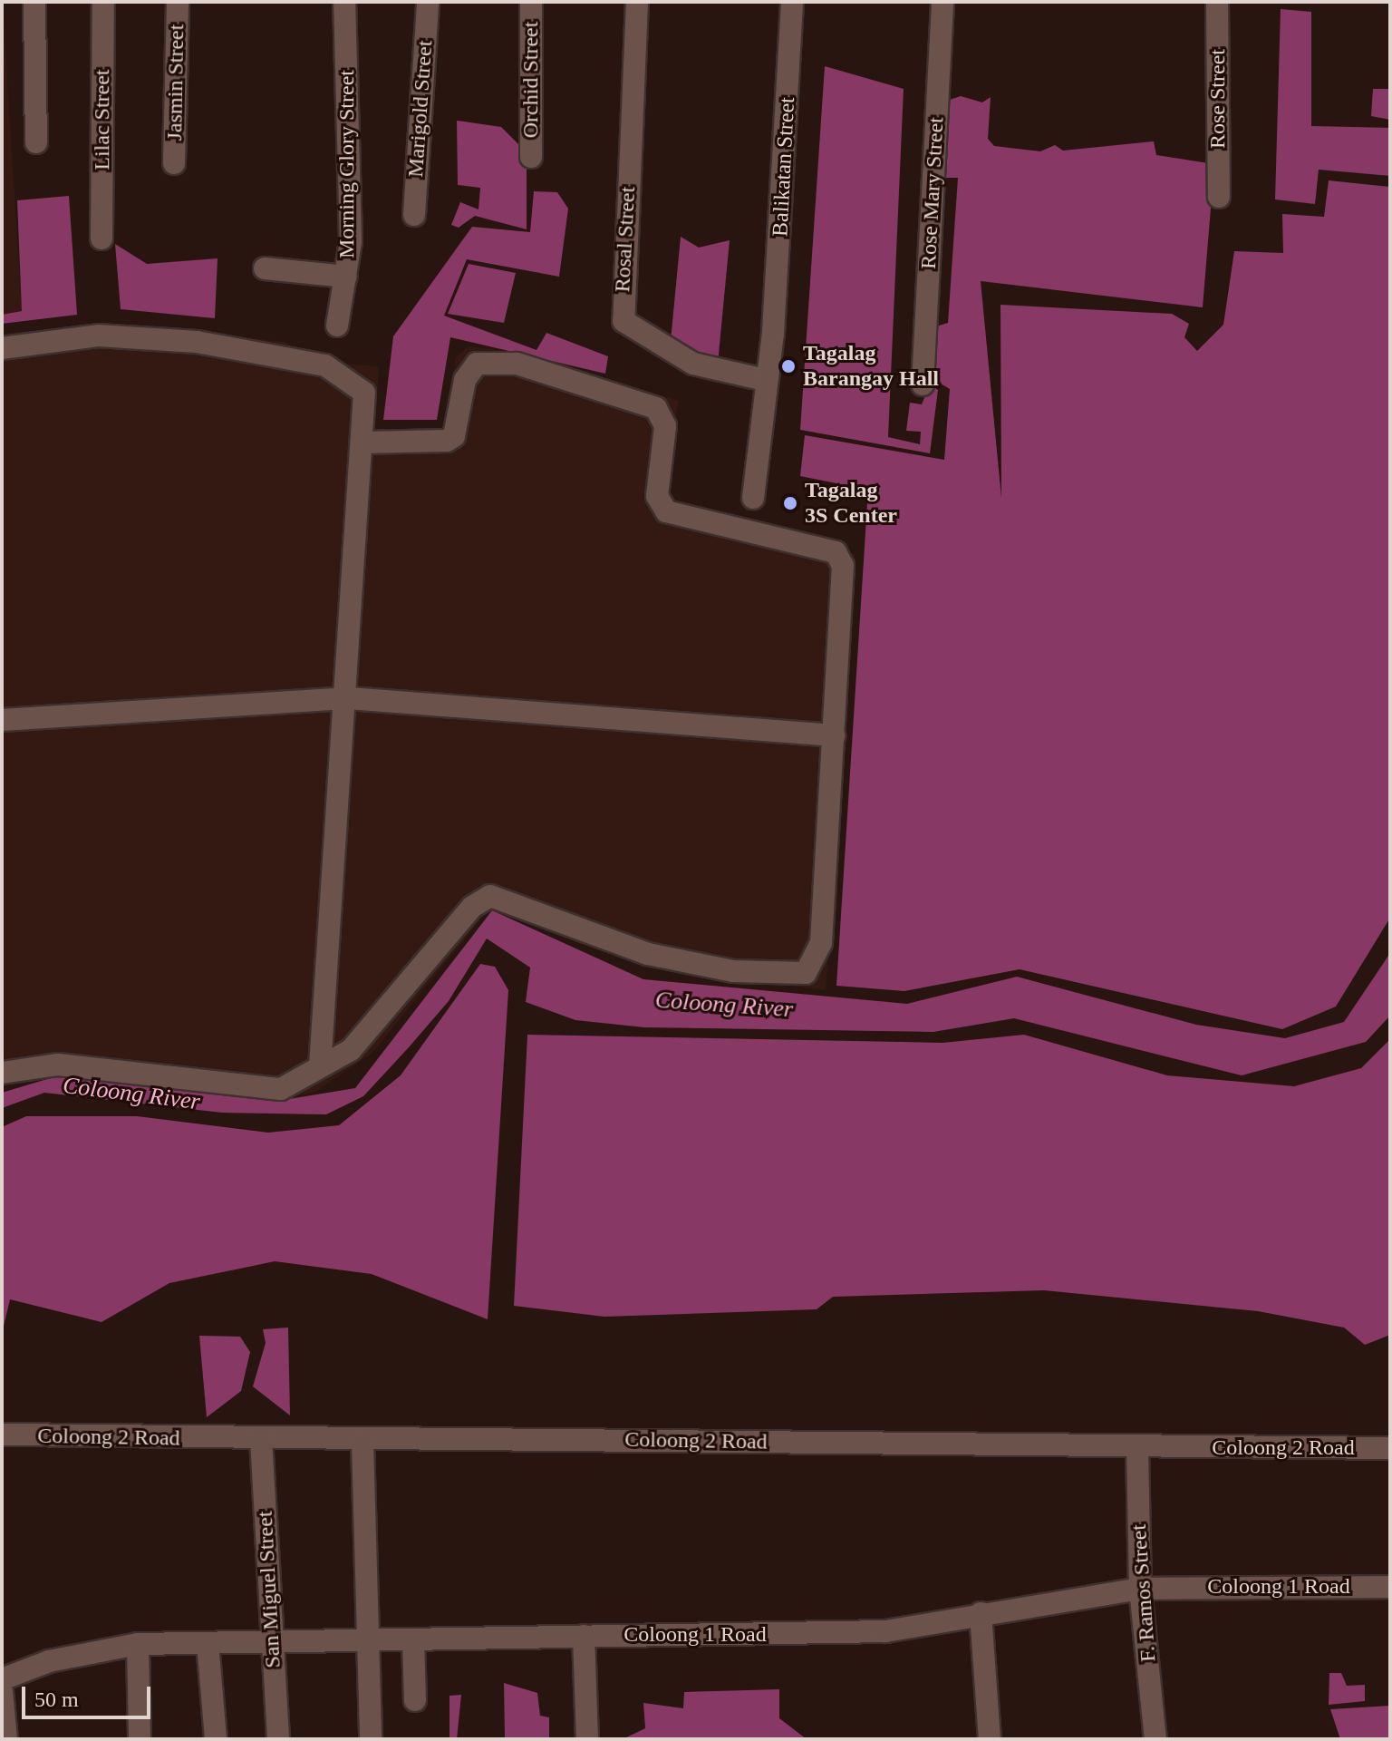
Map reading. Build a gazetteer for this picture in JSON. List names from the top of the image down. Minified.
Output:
{"streets":{"street":["Orchid Street","Jasmin Street","Rose Street","Marigold Street","Lilac Street","Morning Glory Street","Balikatan Street","Rose Mary Street","Rosal Street","Coloong 2 Road","Coloong 1 Road","San Miguel Street","F. Ramos Street"]},"crossings":[["Balikatan Street","Rosal Street"],["Coloong 2 Road","San Miguel Street"],["Coloong 2 Road","F. Ramos Street"],["Coloong 1 Road","San Miguel Street"],["Coloong 1 Road","F. Ramos Street"]],"water":["Coloong River"],"places":["Tagalag Barangay Hall","Tagalag 3S Center"],"scale_bar":"50 m"}
